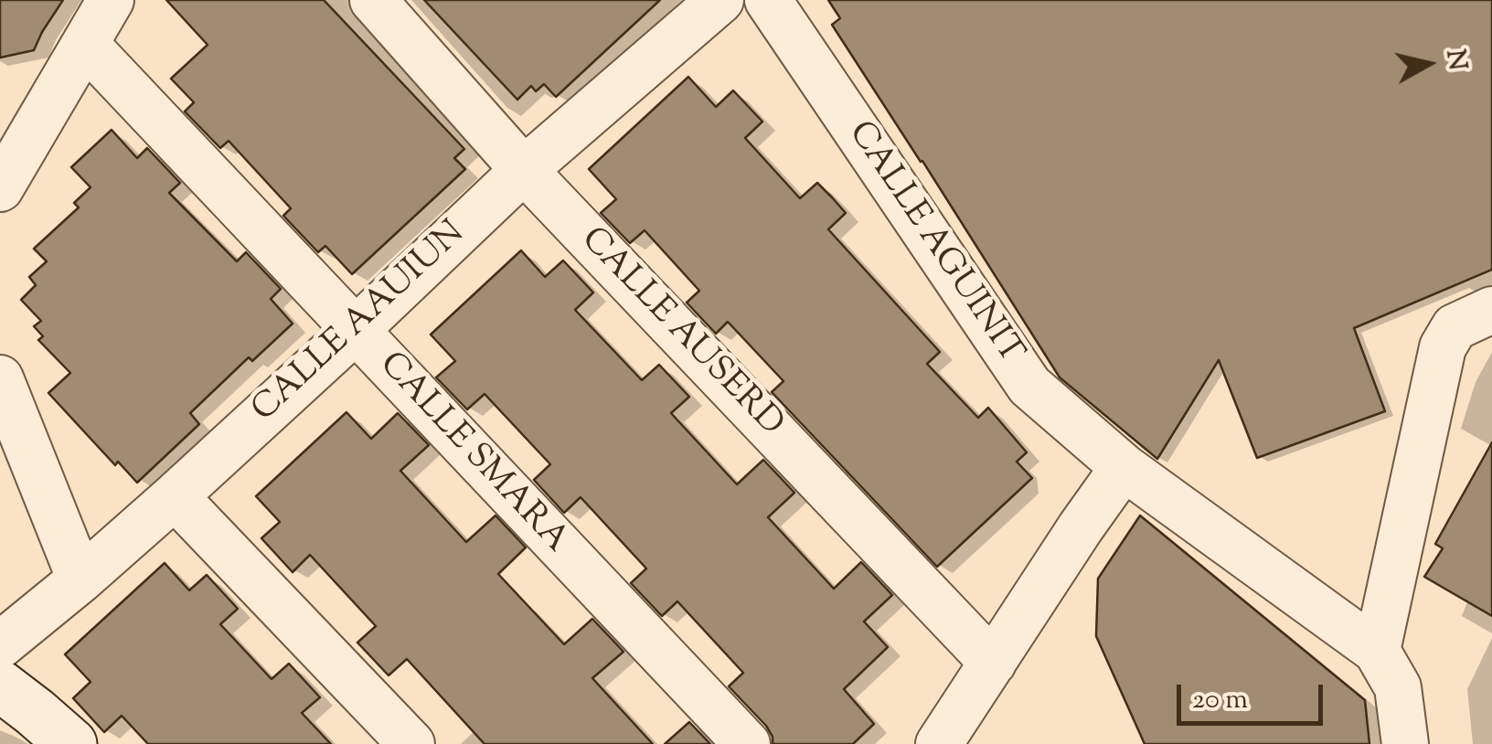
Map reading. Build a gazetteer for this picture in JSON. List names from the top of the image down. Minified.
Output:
{"streets":{"street":["CALLE AGUINIT","CALLE AAUIUN","CALLE AUSERD","CALLE SMARA"]},"crossings":[["CALLE AAUIUN","CALLE AUSERD"],["CALLE AAUIUN","CALLE SMARA"]],"scale_bar":"20 m","north":"right"}
